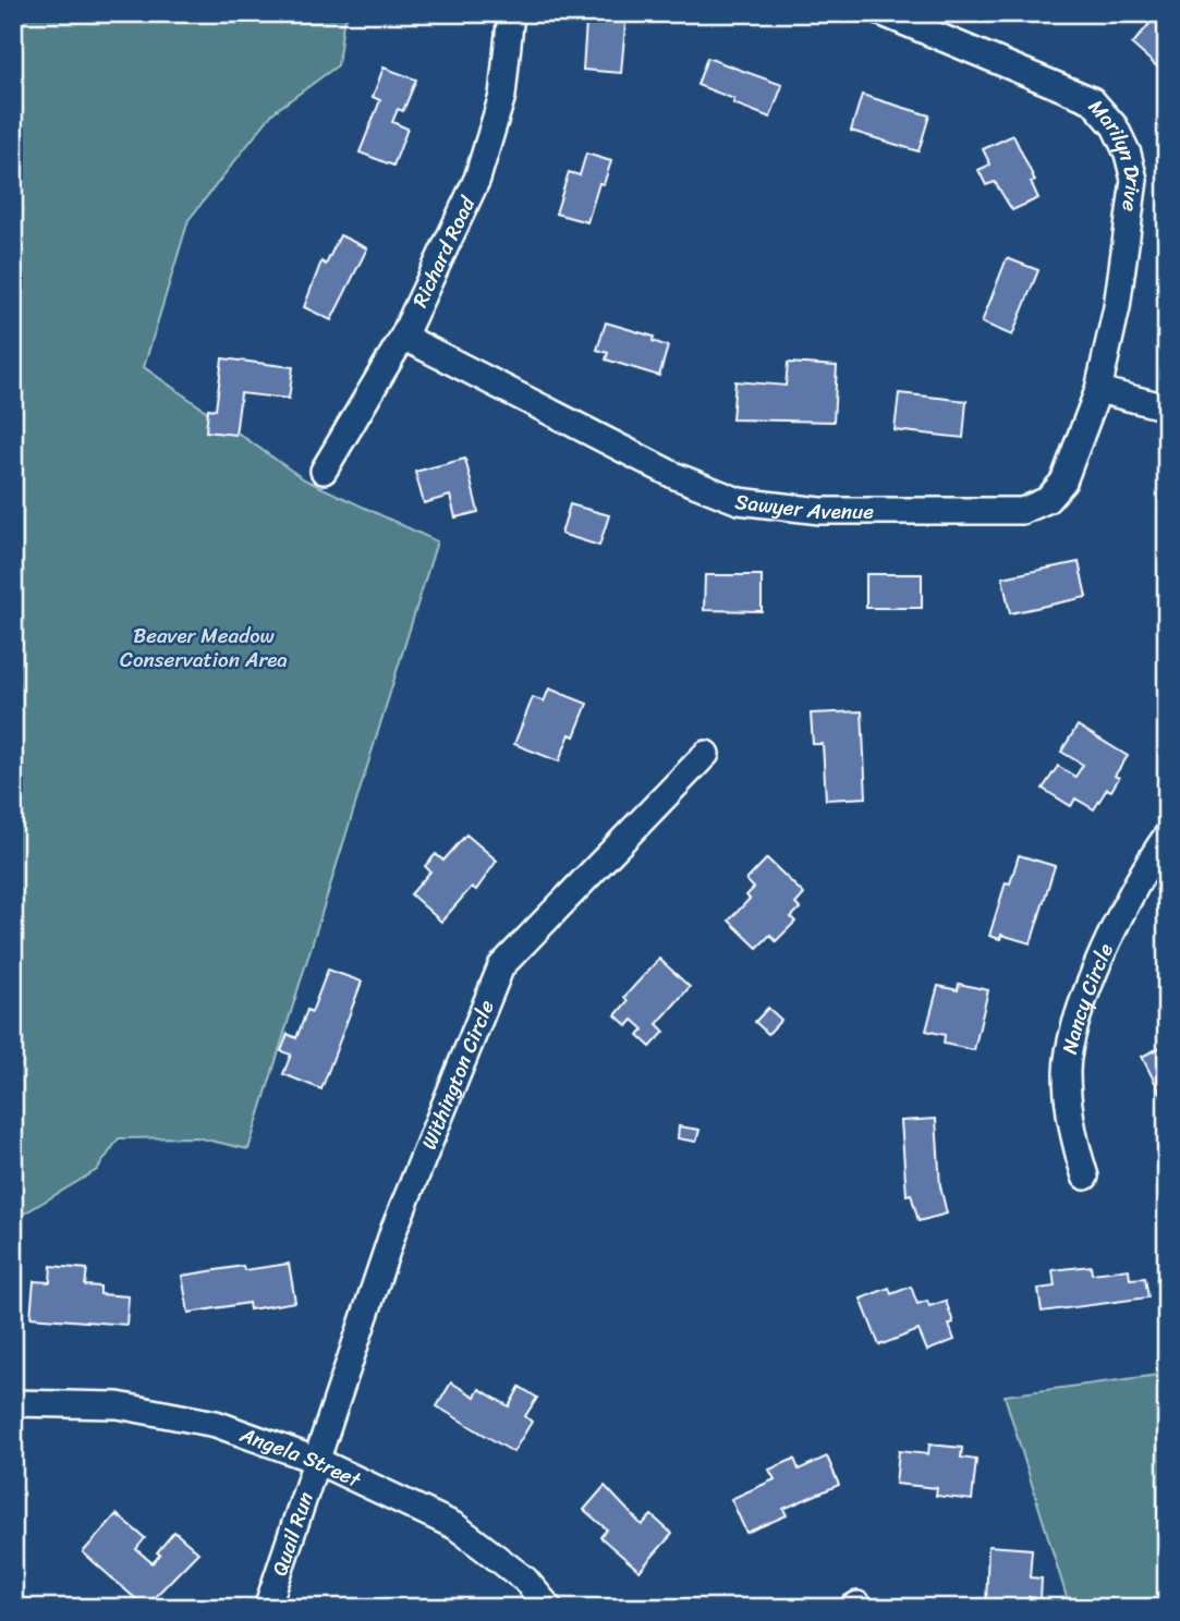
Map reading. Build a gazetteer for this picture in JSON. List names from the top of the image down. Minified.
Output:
{"streets":{"street":["Marilyn Drive","Richard Road","Sawyer Avenue","Nancy Circle","Withington Circle","Angela Street","Quail Run"]},"crossings":[["Marilyn Drive","Sawyer Avenue"],["Richard Road","Sawyer Avenue"],["Withington Circle","Angela Street"],["Withington Circle","Quail Run"],["Angela Street","Quail Run"]],"parks":["Beaver Meadow Conservation Area"]}
